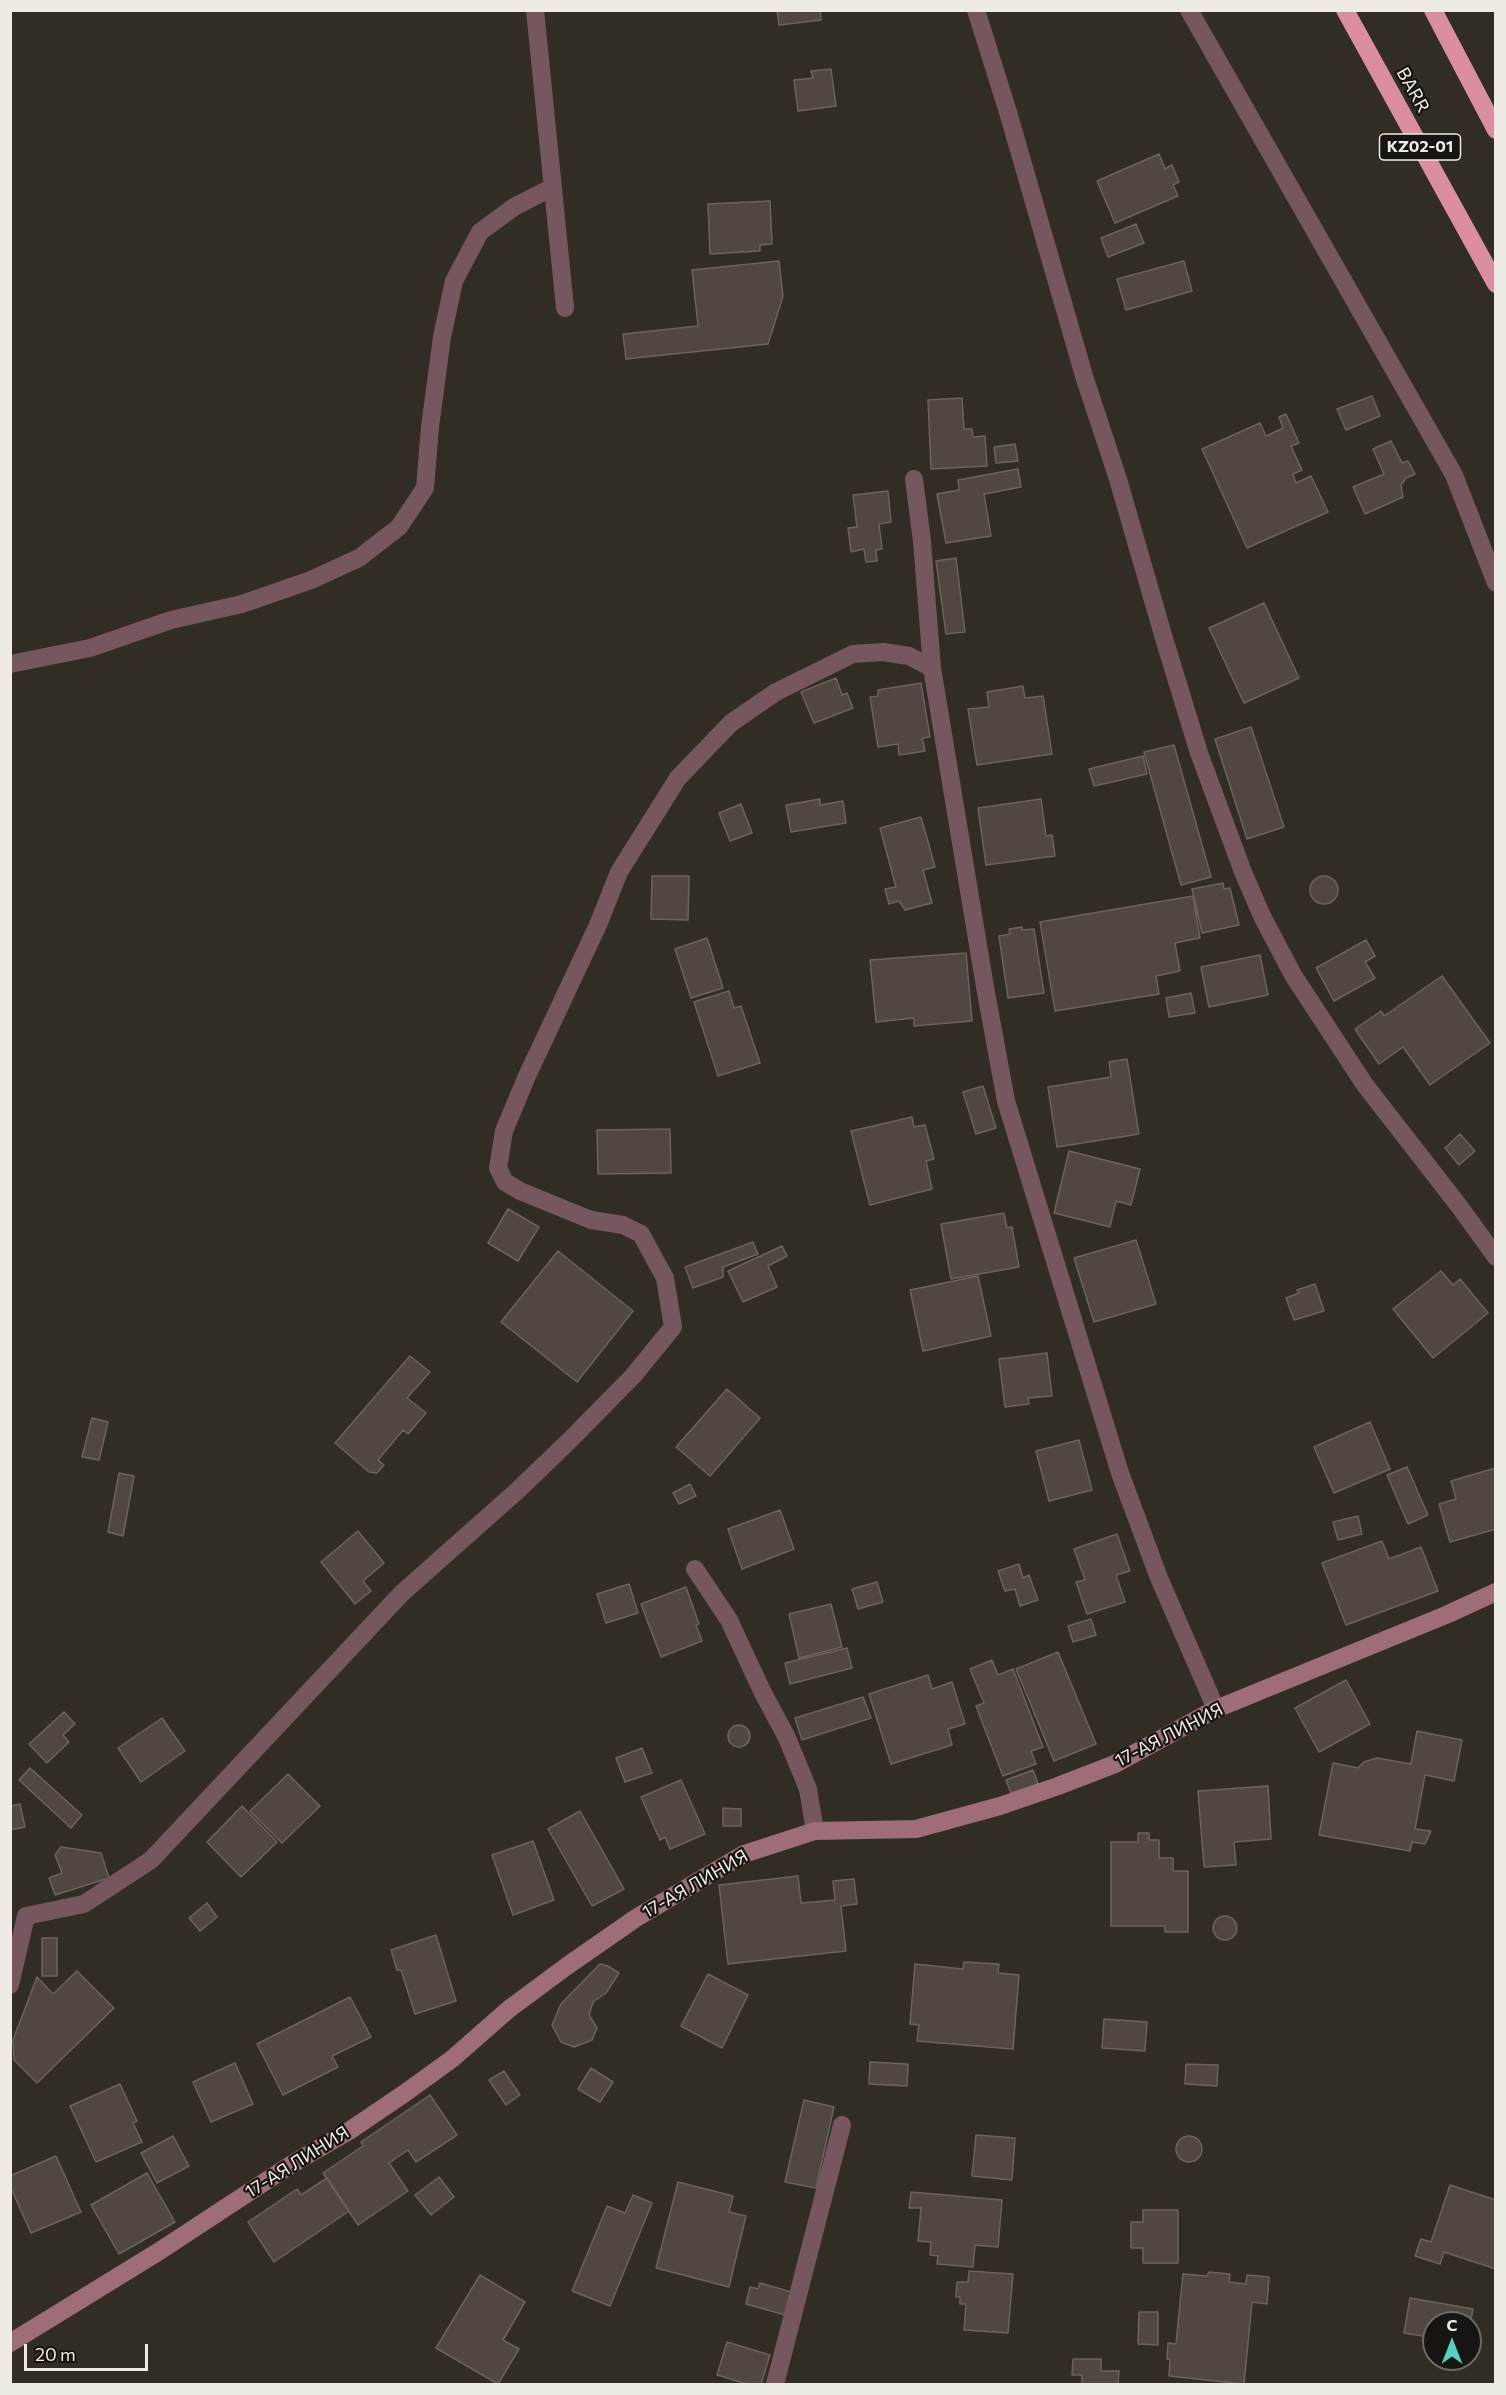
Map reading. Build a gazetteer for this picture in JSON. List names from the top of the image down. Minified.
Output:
{"streets":{"highway":["BARR","KZ02-01"],"street":["17-АЯ ЛИНИЯ"]},"scale_bar":"20 m","north":"top"}
